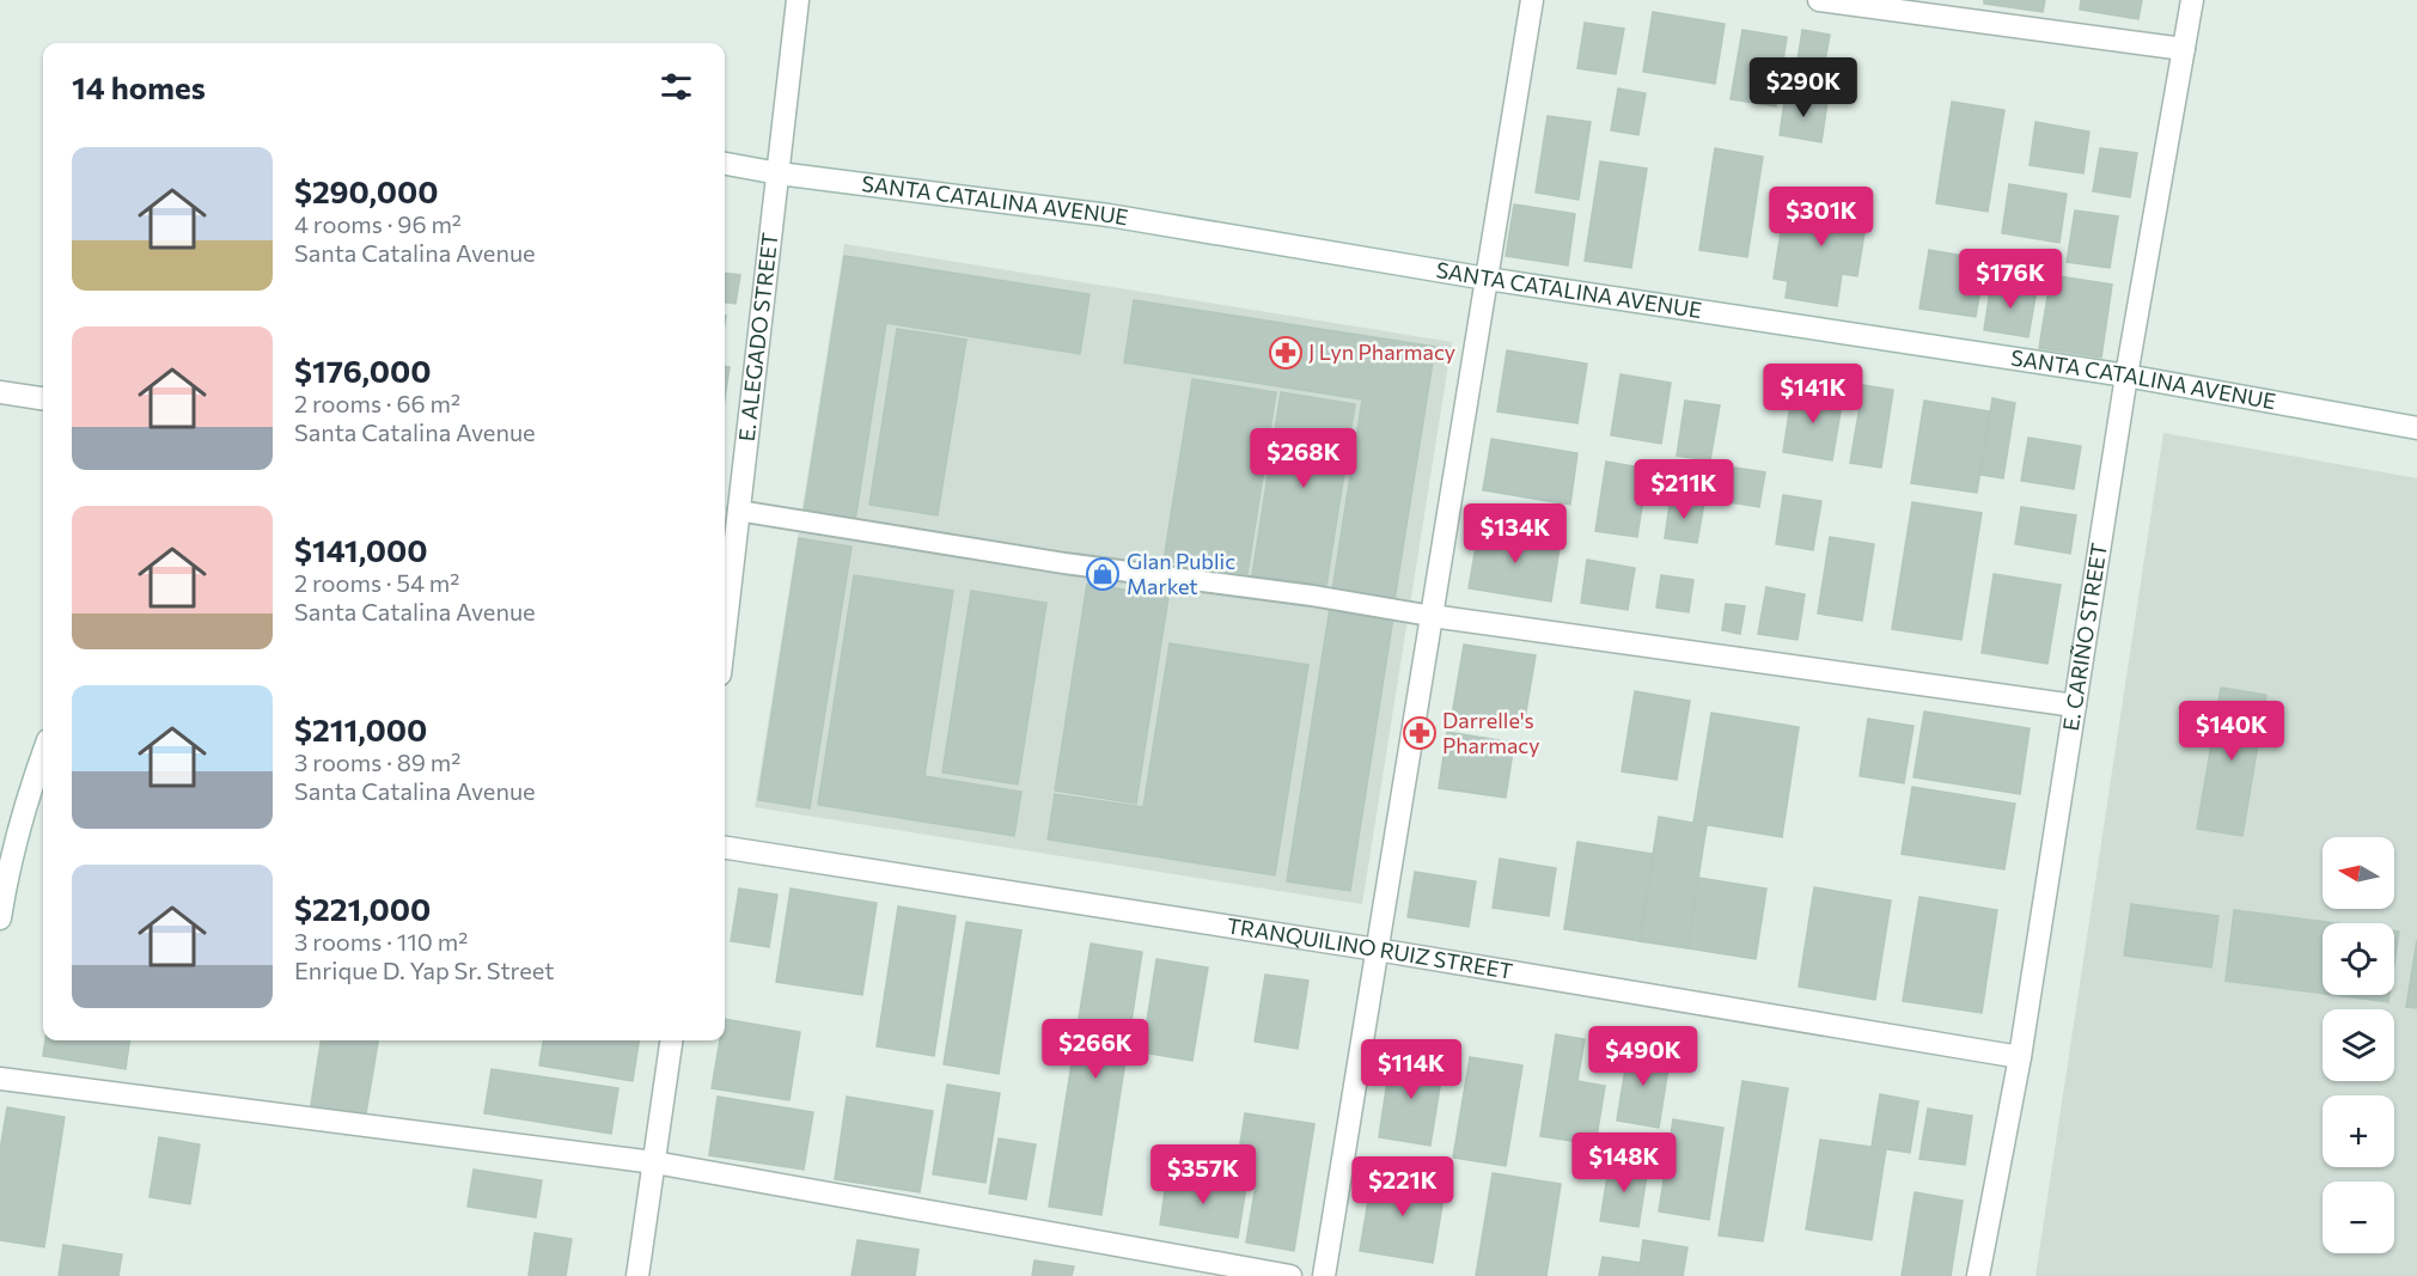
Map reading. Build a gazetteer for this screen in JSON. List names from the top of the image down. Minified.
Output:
{"streets":{"street":["SANTA CATALINA AVENUE","E. ALEGADO STREET","E. CARIÑO STREET","TRANQUILINO RUIZ STREET"]},"crossings":[["SANTA CATALINA AVENUE","E. ALEGADO STREET"],["SANTA CATALINA AVENUE","E. CARIÑO STREET"],["E. CARIÑO STREET","TRANQUILINO RUIZ STREET"]],"places":{"pharmacy":["J Lyn Pharmacy","Darrelle's Pharmacy"],"shop":["Glan Public Market"]},"north":"left","page":{"heading":"14 homes","price":["$290K","$301K","$176K","$141K","$268K","$211K","$134K","$140K","$266K","$490K","$114K","$148K","$357K","$221K"],"list":[{"name":"$290,000","note":"4 rooms · 96 m² · Santa Catalina Avenue"},{"name":"$176,000","note":"2 rooms · 66 m² · Santa Catalina Avenue"},{"name":"$141,000","note":"2 rooms · 54 m² · Santa Catalina Avenue"},{"name":"$211,000","note":"3 rooms · 89 m² · Santa Catalina Avenue"},{"name":"$221,000","note":"3 rooms · 110 m² · Enrique D. Yap Sr. Street"}],"map_buttons":["+","−"]}}
